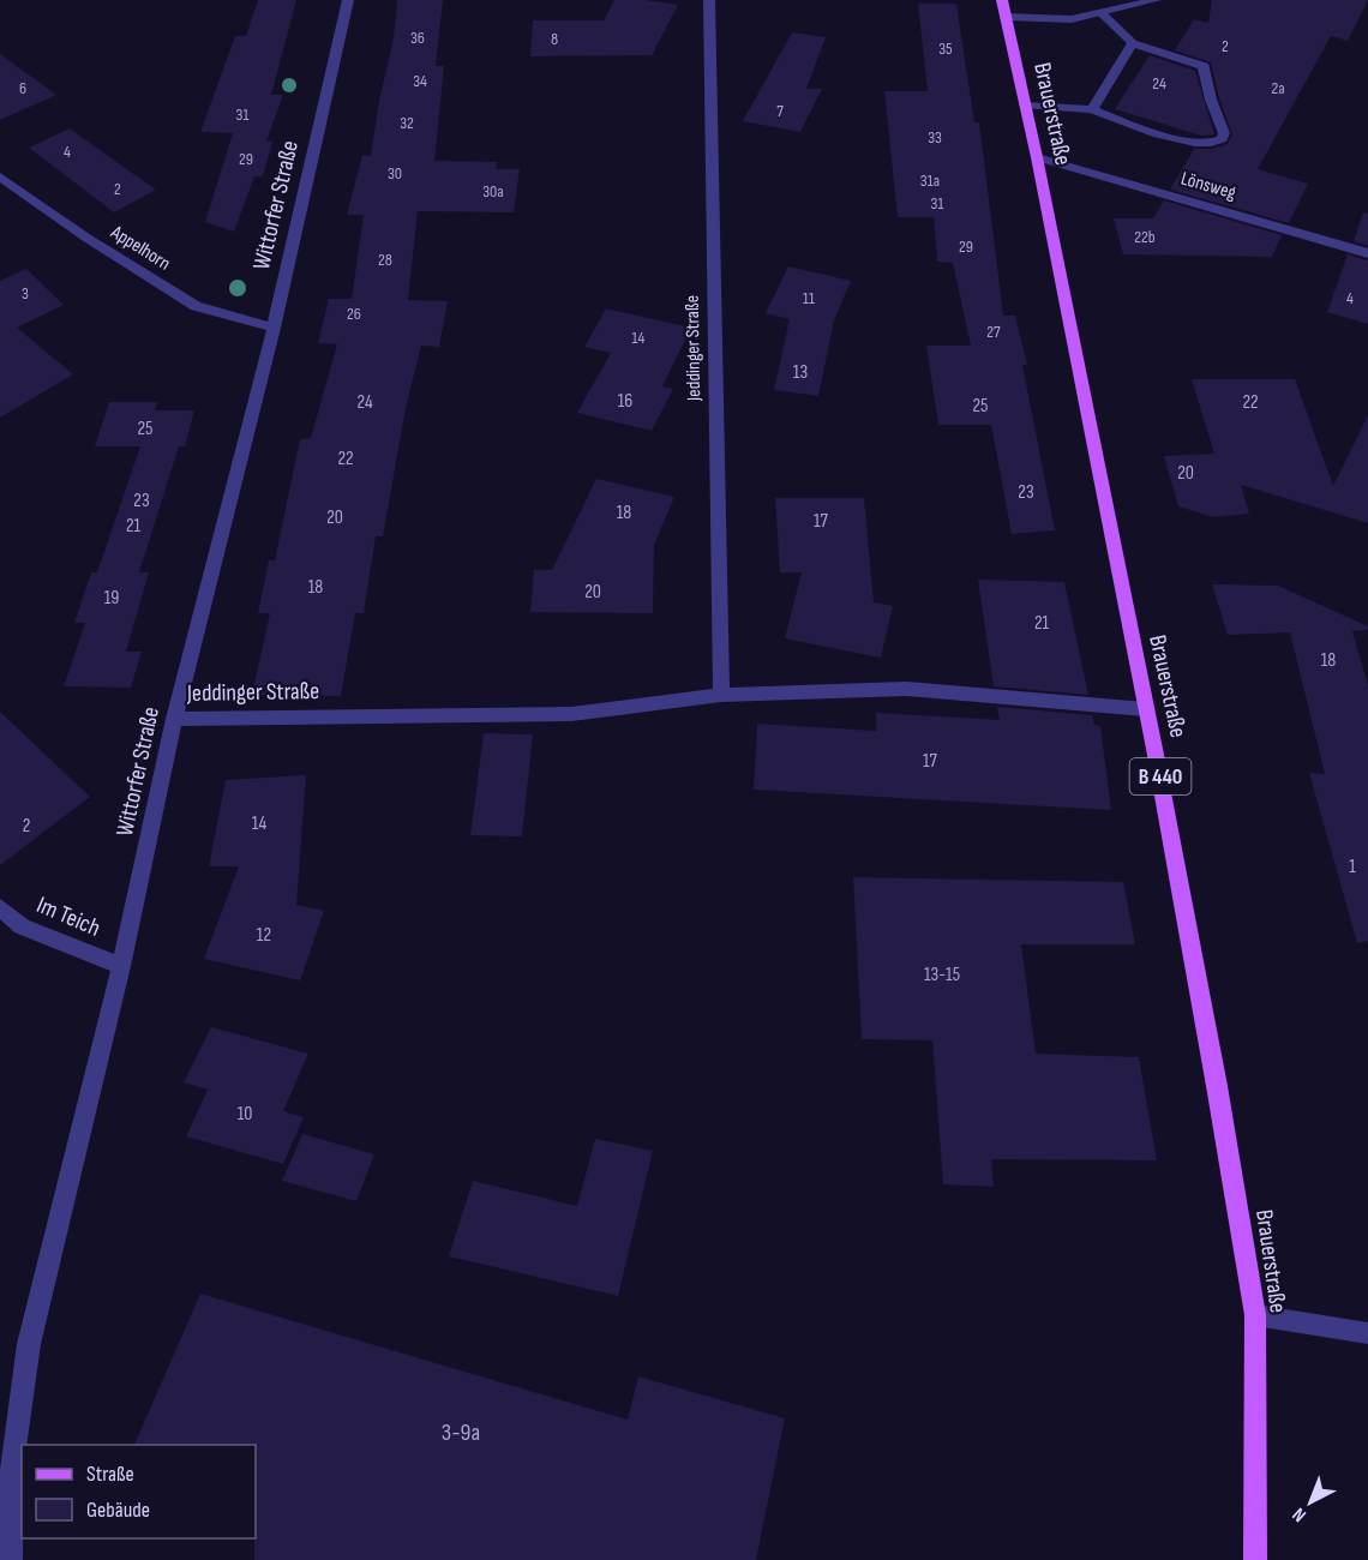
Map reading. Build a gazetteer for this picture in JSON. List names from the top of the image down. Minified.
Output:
{"streets":{"main road":["Brauerstraße","B 440"],"street":["Lönsweg","Wittorfer Straße","Appelhorn","Jeddinger Straße","Im Teich"]},"crossings":[["Brauerstraße","Lönsweg"],["Brauerstraße","Jeddinger Straße"],["Wittorfer Straße","Appelhorn"],["Wittorfer Straße","Jeddinger Straße"],["Wittorfer Straße","Im Teich"]],"house_numbers":["36","8","2","35","34","24","6","2a","7","31","32","33","4","29","30","31a","2","30a","31","22b","29","28","3","11","4","26","27","14","13","16","24","22","25","25","22","20","23","23","18","20","17","21","18","20","19","21","18","17","14","2","1","12","13-15","10","3-9a"],"legend":["Straße","Gebäude"],"north":"bottom left"}
